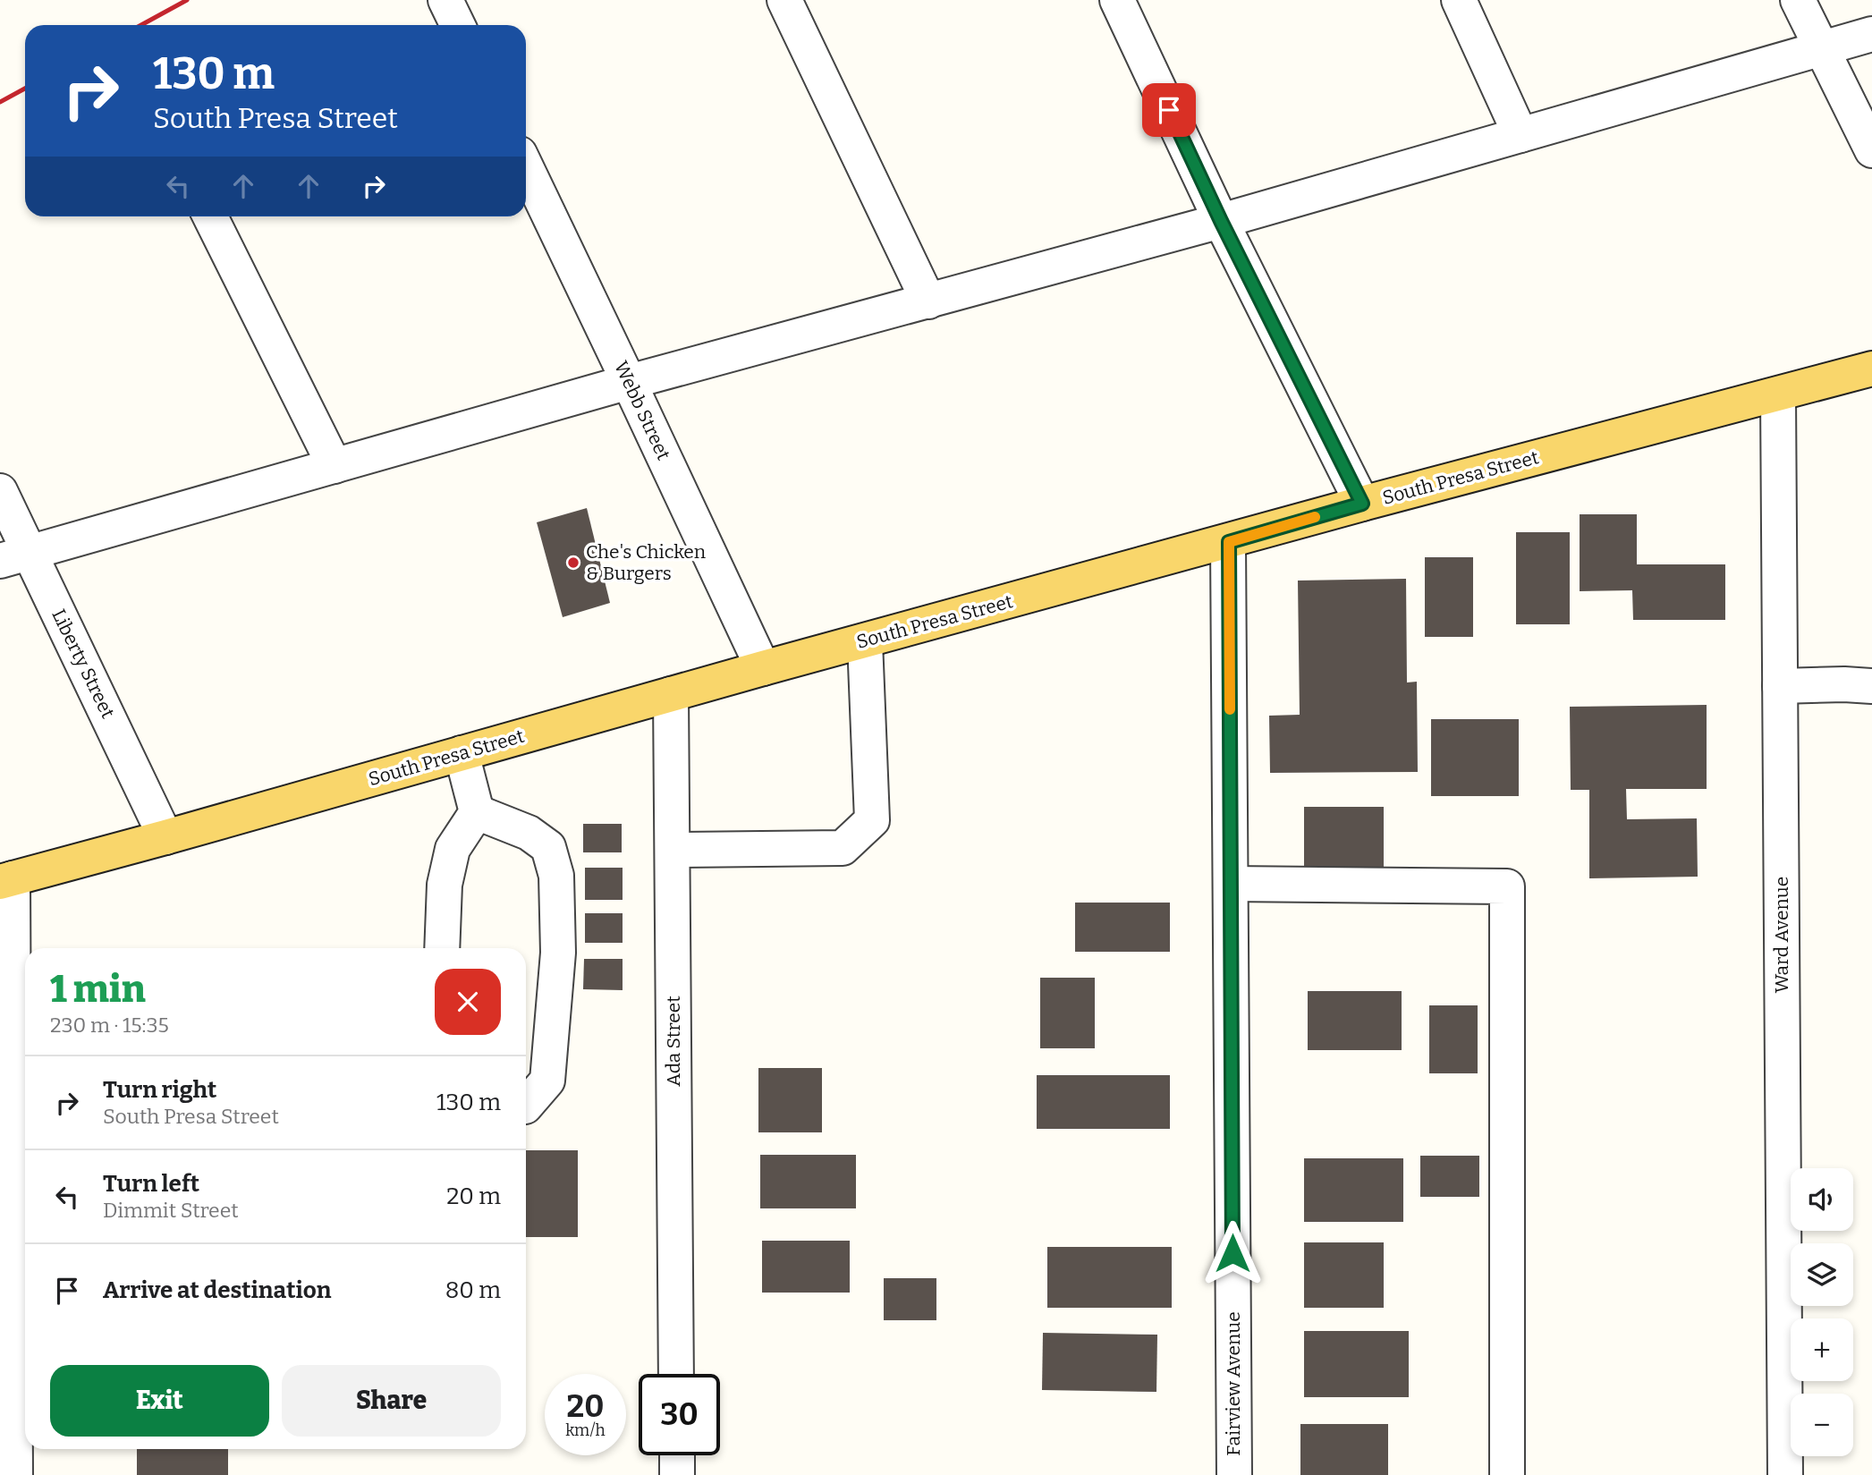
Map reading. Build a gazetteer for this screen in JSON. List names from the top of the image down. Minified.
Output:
{"streets":{"main road":["South Presa Street"],"street":["Webb Street","Liberty Street","Ward Avenue","Ada Street","Fairview Avenue"]},"crossings":[["Webb Street","South Presa Street"],["South Presa Street","Liberty Street"],["South Presa Street","Ward Avenue"],["South Presa Street","Ada Street"],["South Presa Street","Fairview Avenue"]],"places":["Che's Chicken & Burgers"],"page":{"turn":["130 m","South Presa Street"],"heading":["1 min","230 m · 15:35"],"list":[{"name":"Turn right","note":"South Presa Street","value":"130 m"},{"name":"Turn left","note":"Dimmit Street","value":"20 m"},{"name":"Arrive at destination","value":"80 m"}],"map_buttons":["+","−"],"buttons":["Exit","Share"],"speed":"20 km/h","limit":"30"}}
